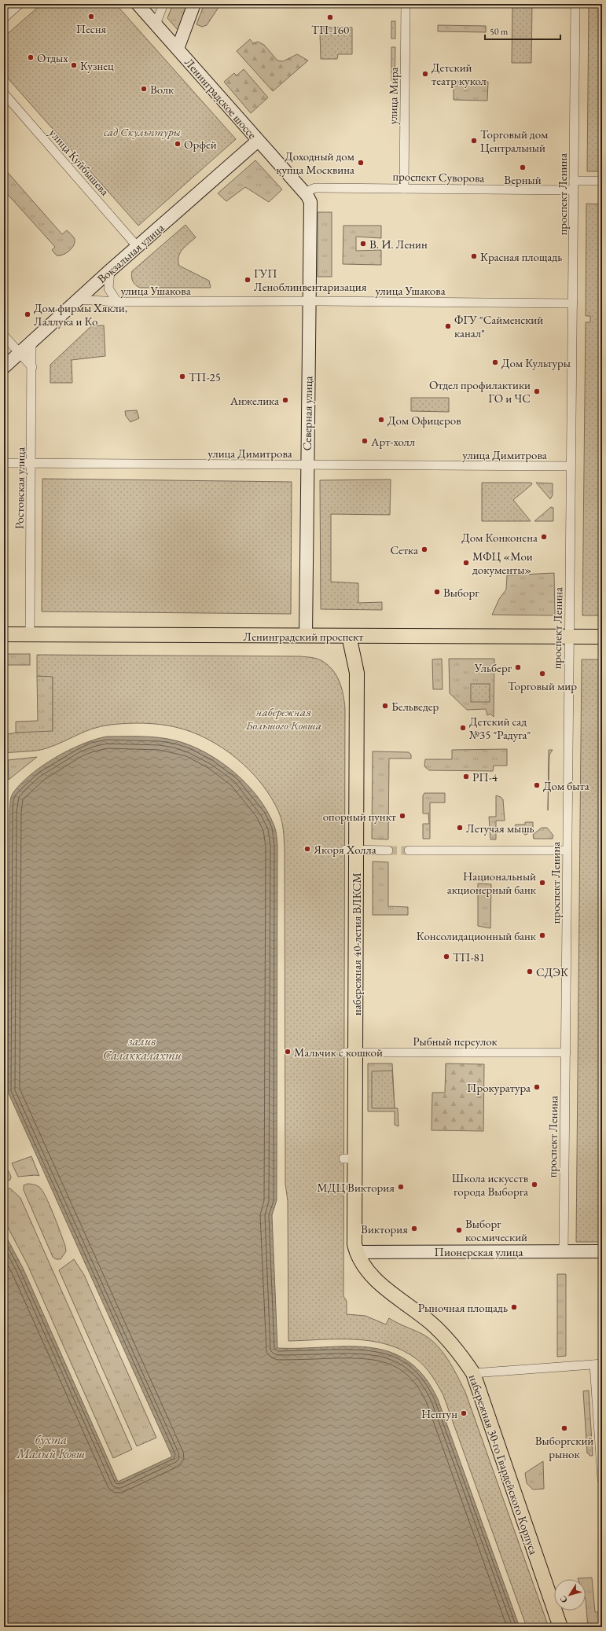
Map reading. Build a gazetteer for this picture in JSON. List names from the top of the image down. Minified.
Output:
{"streets":{"main road":["Ленинградское шоссе","Вокзальная улица","Северная улица","Ленинградский проспект","набережная 40-летия ВЛКСМ","Пионерская улица","набережная 30-го Гвардейского Корпуса"],"street":["улица Мира","улица Куйбышева","проспект Суворова","проспект Ленина","улица Ушакова","улица Димитрова","Ростовская улица","Рыбный переулок"]},"crossings":[["улица Мира","проспект Суворова"],["Ленинградское шоссе","проспект Суворова"],["Ленинградское шоссе","Вокзальная улица"],["Ленинградское шоссе","Северная улица"],["улица Куйбышева","Вокзальная улица"],["проспект Суворова","проспект Ленина"],["проспект Суворова","Северная улица"],["проспект Ленина","улица Ушакова"],["проспект Ленина","улица Димитрова"],["проспект Ленина","Ленинградский проспект"],["проспект Ленина","Рыбный переулок"],["проспект Ленина","Пионерская улица"],["Вокзальная улица","улица Ушакова"],["Вокзальная улица","Ростовская улица"],["улица Ушакова","Северная улица"],["Северная улица","улица Димитрова"],["Северная улица","Ленинградский проспект"],["улица Димитрова","Ростовская улица"],["Ростовская улица","Ленинградский проспект"],["Ленинградский проспект","набережная 40-летия ВЛКСМ"],["набережная 40-летия ВЛКСМ","Рыбный переулок"],["набережная 40-летия ВЛКСМ","Пионерская улица"],["набережная 40-летия ВЛКСМ","набережная 30-го Гвардейского Корпуса"],["Пионерская улица","набережная 30-го Гвардейского Корпуса"]],"water":["залив Салаккалахти","бухта Малый Ковш"],"parks":["сад Скульптуры","набережная Большого Ковша"],"places":["Песня","ТП-160","Отдых","Кузнец","Детский театр кукол","Волк","Торговый дом Центральный","Орфей","Доходный дом купца Москвина","Верный","В. И. Ленин","Красная площадь","ГУП Леноблинвентаризация","Дом фирмы Хякли, Лаллука и Ко","ФГУ \"Сайменский канал\"","Дом Культуры","ТП-25","Отдел профилактики ГО и ЧС","Анжелика","Дом Офицеров","Арт-холл","Дом Конконена","Сетка","МФЦ «Мои документы»","Выборг","Ульберг","Торговый мир","Бельведер","Детский сад №35 \"Радуга\"","РП-4","Дом быта","опорный пункт","Летучая мышь","Якоря Холла","Национальный акционерный банк","Консолидационный банк","ТП-81","СДЭК","Мальчик с кошкой","Прокуратура","Школа искусств города Выборга","МДЦ Виктория","Виктория","Выборг космический","Рыночная площадь","Нептун","Выборгский рынок"],"scale_bar":"50 m","north":"bottom left"}
